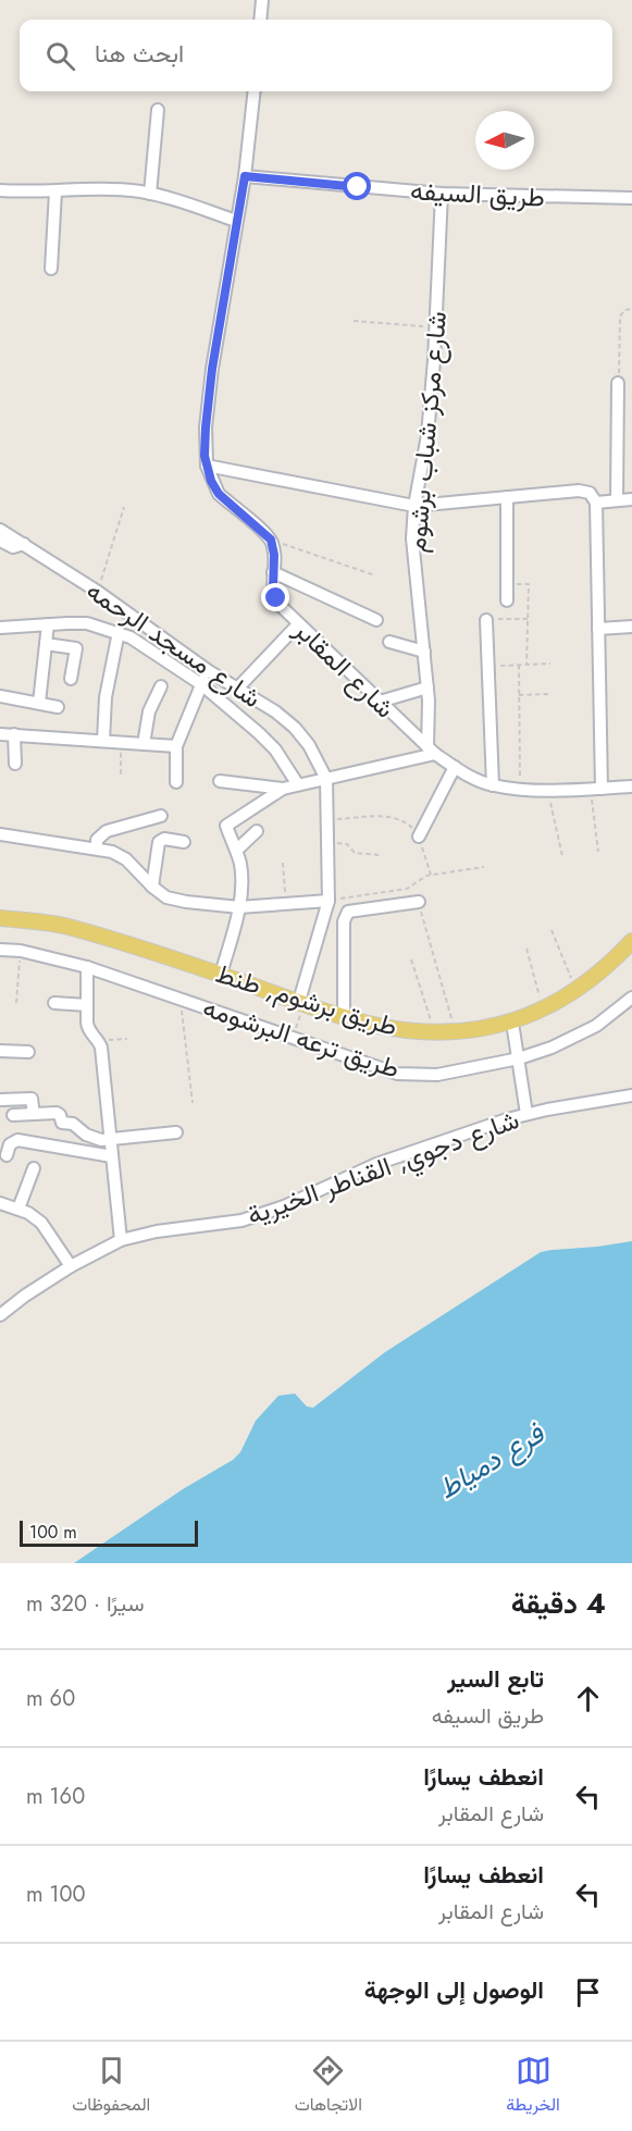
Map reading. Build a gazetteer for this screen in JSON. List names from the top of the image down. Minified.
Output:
{"streets":{"main road":["طريق برشوم, طنط"],"street":["طريق السيفه","شارع مركز شباب برشوم","شارع مسجد الرحمه","شارع المقابر","طريق ترعه البرشومه","شارع دجوي, القناطر الخيرية"]},"crossings":[["طريق السيفه","شارع مركز شباب برشوم"],["شارع مركز شباب برشوم","شارع المقابر"]],"water":["فرع دمياط"],"scale_bar":"100 m","north":"left","page":{"search":"ابحث هنا","scale":"100 m","heading":["4 دقيقة","سيرًا · 320 m"],"list":[["تابع السير","طريق السيفه","60 m"],["انعطف يسارًا","شارع المقابر","160 m"],["انعطف يسارًا","شارع المقابر","100 m"],"الوصول إلى الوجهة"],"nav":["الخريطة","الاتجاهات","المحفوظات"]}}
